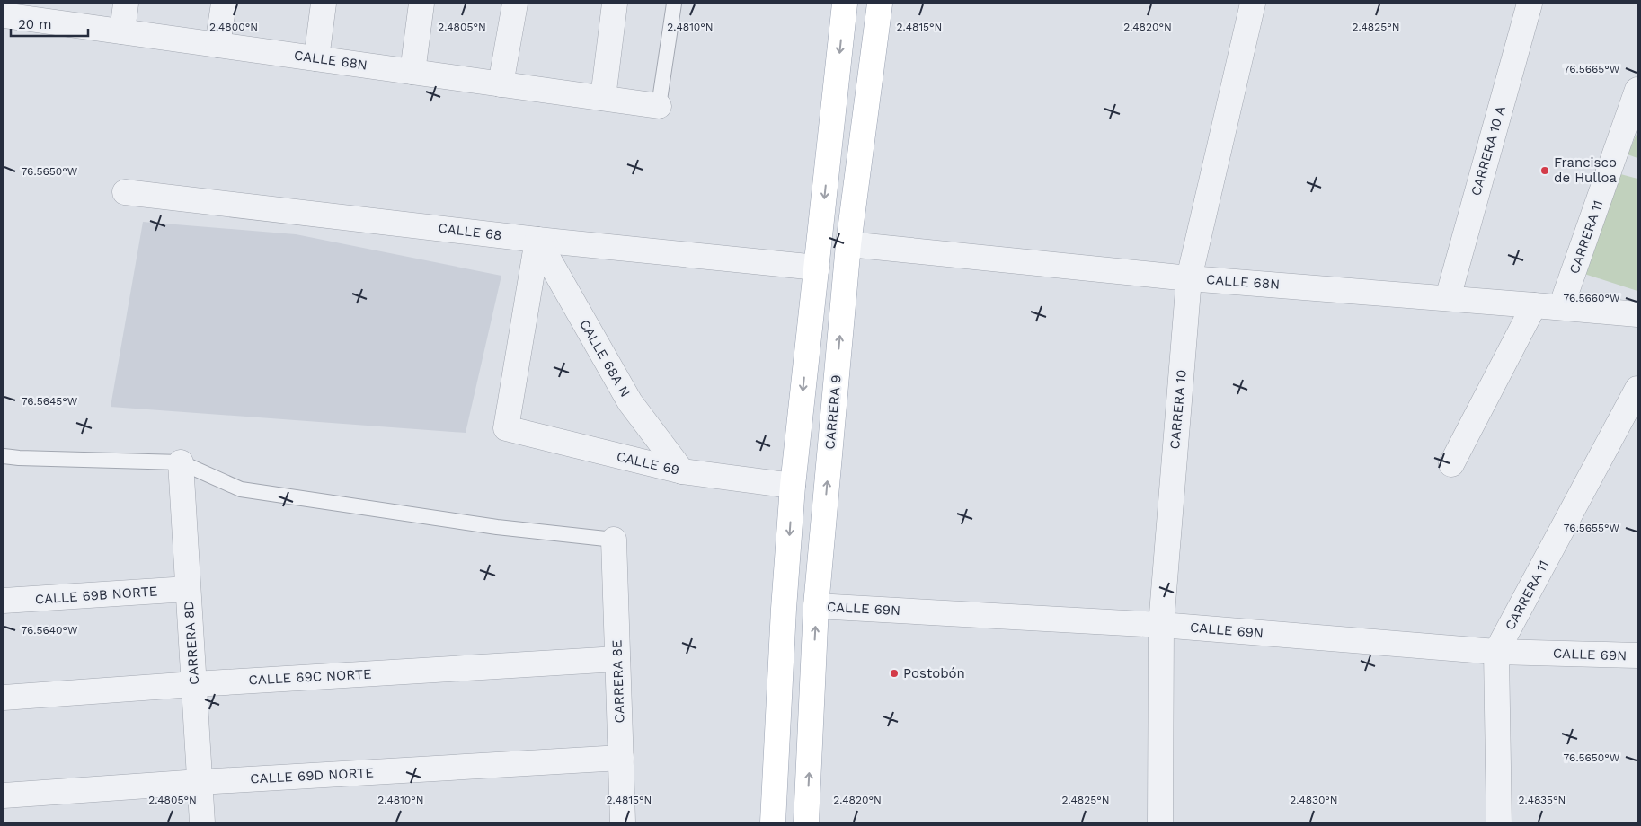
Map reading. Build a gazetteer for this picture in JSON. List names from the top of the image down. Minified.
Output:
{"streets":{"main road":["CARRERA 9"],"street":["CALLE 68N","CARRERA 10 A","CALLE 68","CARRERA 11","CALLE 68A N","CARRERA 10","CALLE 69","CALLE 69B NORTE","CALLE 69N","CARRERA 8D","CALLE 69C NORTE","CARRERA 8E","CALLE 69D NORTE"]},"crossings":[["CALLE 68N","CARRERA 10 A"],["CALLE 68N","CARRERA 11"],["CALLE 68N","CARRERA 10"],["CALLE 68N","CARRERA 9"],["CALLE 68","CALLE 68A N"],["CALLE 68","CALLE 69"],["CARRERA 11","CALLE 69N"],["CALLE 68A N","CALLE 69"],["CARRERA 10","CALLE 69N"],["CARRERA 9","CALLE 69N"],["CALLE 69B NORTE","CARRERA 8D"],["CARRERA 8D","CALLE 69C NORTE"],["CARRERA 8D","CALLE 69D NORTE"],["CALLE 69C NORTE","CARRERA 8E"],["CARRERA 8E","CALLE 69D NORTE"]],"places":["Francisco de Hulloa","Postobón"],"scale_bar":"20 m","coordinates":["2.4810°N","2.4825°N","2.4800°N","2.4805°N","2.4815°N","2.4820°N","76.5665°W","76.5650°W","76.5660°W","76.5645°W","76.5655°W","76.5640°W","2.4830°N","2.4835°N"]}
